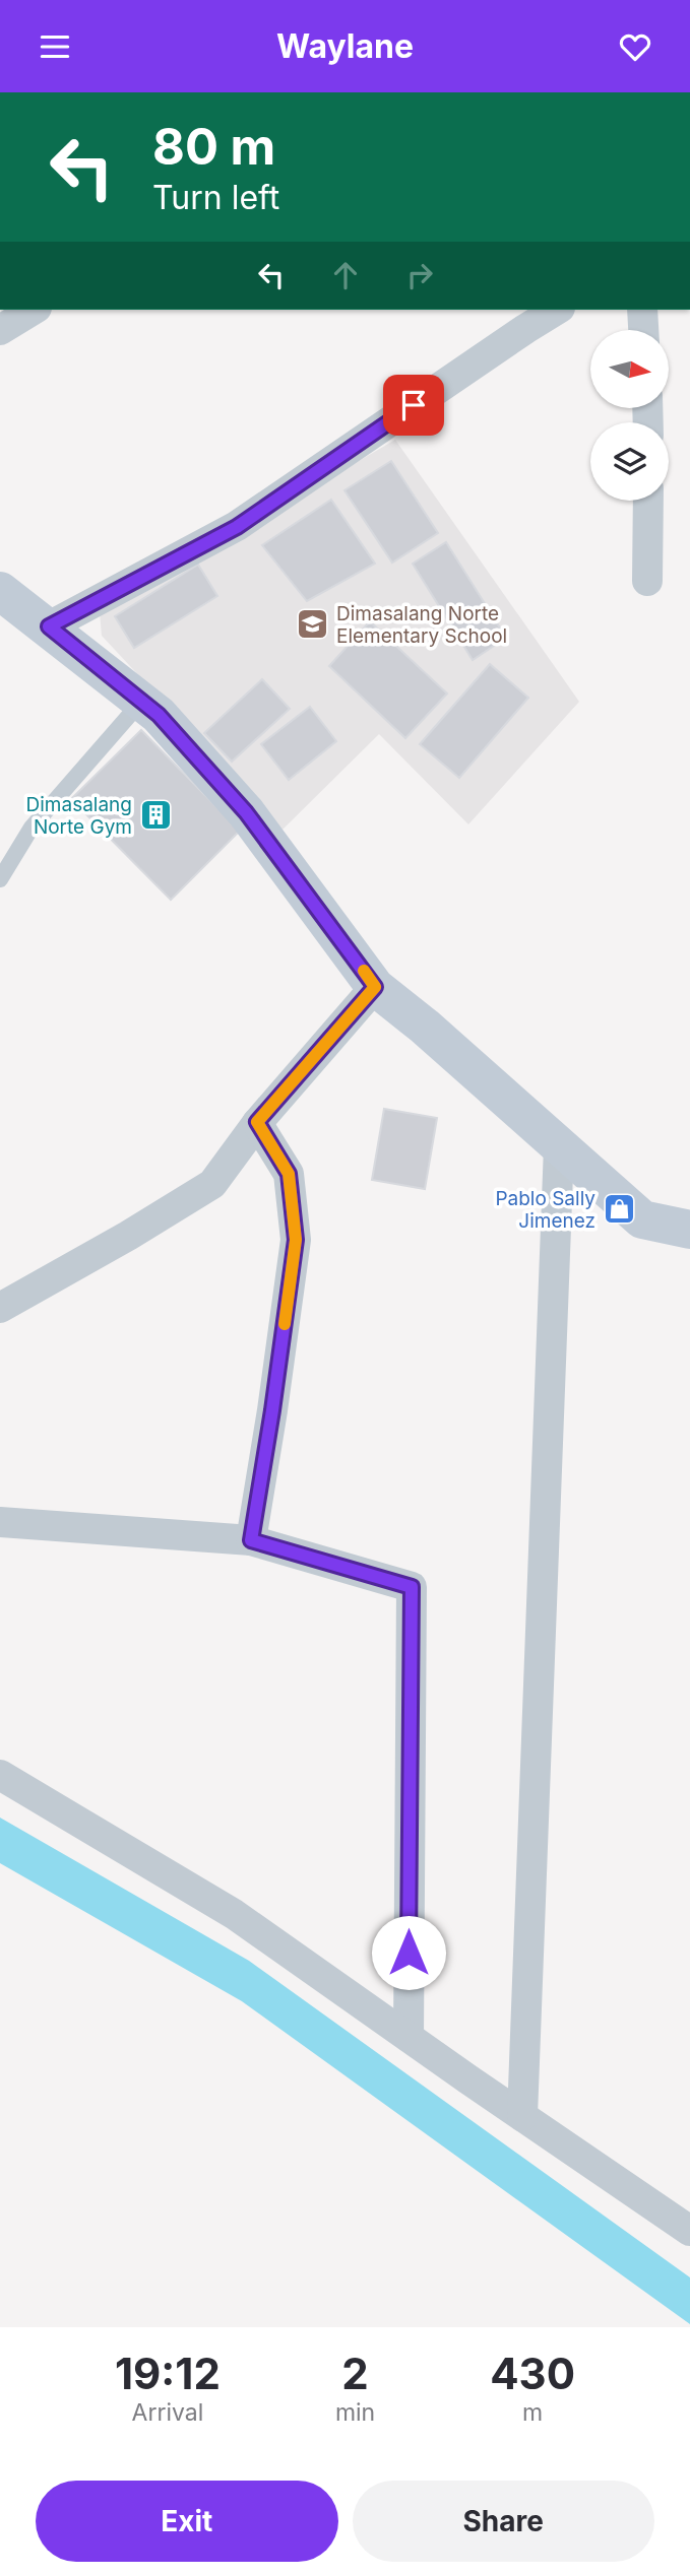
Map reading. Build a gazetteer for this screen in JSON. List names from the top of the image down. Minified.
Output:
{"places":{"school or university":["Dimasalang Norte Elementary School"],"building":["Dimasalang Norte Gym"],"shop":["Pablo Sally Jimenez"]},"north":"right","page":{"header":"Waylane","turn":["80 m","Turn left"],"eta":["19:12","Arrival","2","min","430","m"],"buttons":["Exit","Share"]}}
